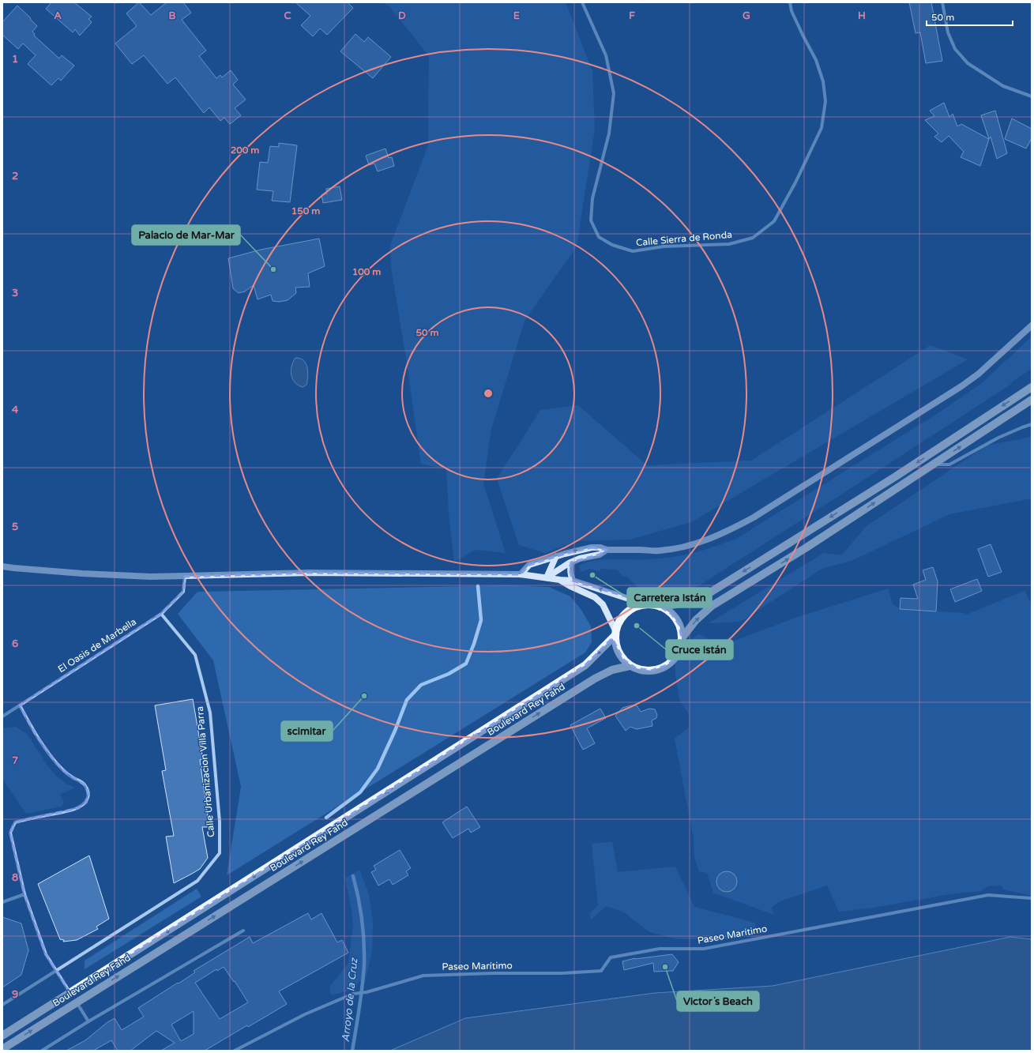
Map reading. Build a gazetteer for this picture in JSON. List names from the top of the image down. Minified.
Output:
{"streets":{"main road":["Boulevard Rey Fahd"],"street":["Calle Sierra de Ronda","El Oasis de Marbella","Calle Urbanizacion Villa Parra","Paseo Marítimo"]},"crossings":[["El Oasis de Marbella","Calle Urbanizacion Villa Parra"]],"water":["Arroyo de la Cruz"],"places":["Palacio de Mar-Mar","Carretera Istán","Cruce Istán","scimitar","Victor´s Beach"],"scale_bar":"50 m","grid":{"columns":["A","B","C","D","E","F","G","H"],"rows":["1","2","3","4","5","6","7","8","9"]},"rings":["200 m","150 m","100 m","50 m"]}
